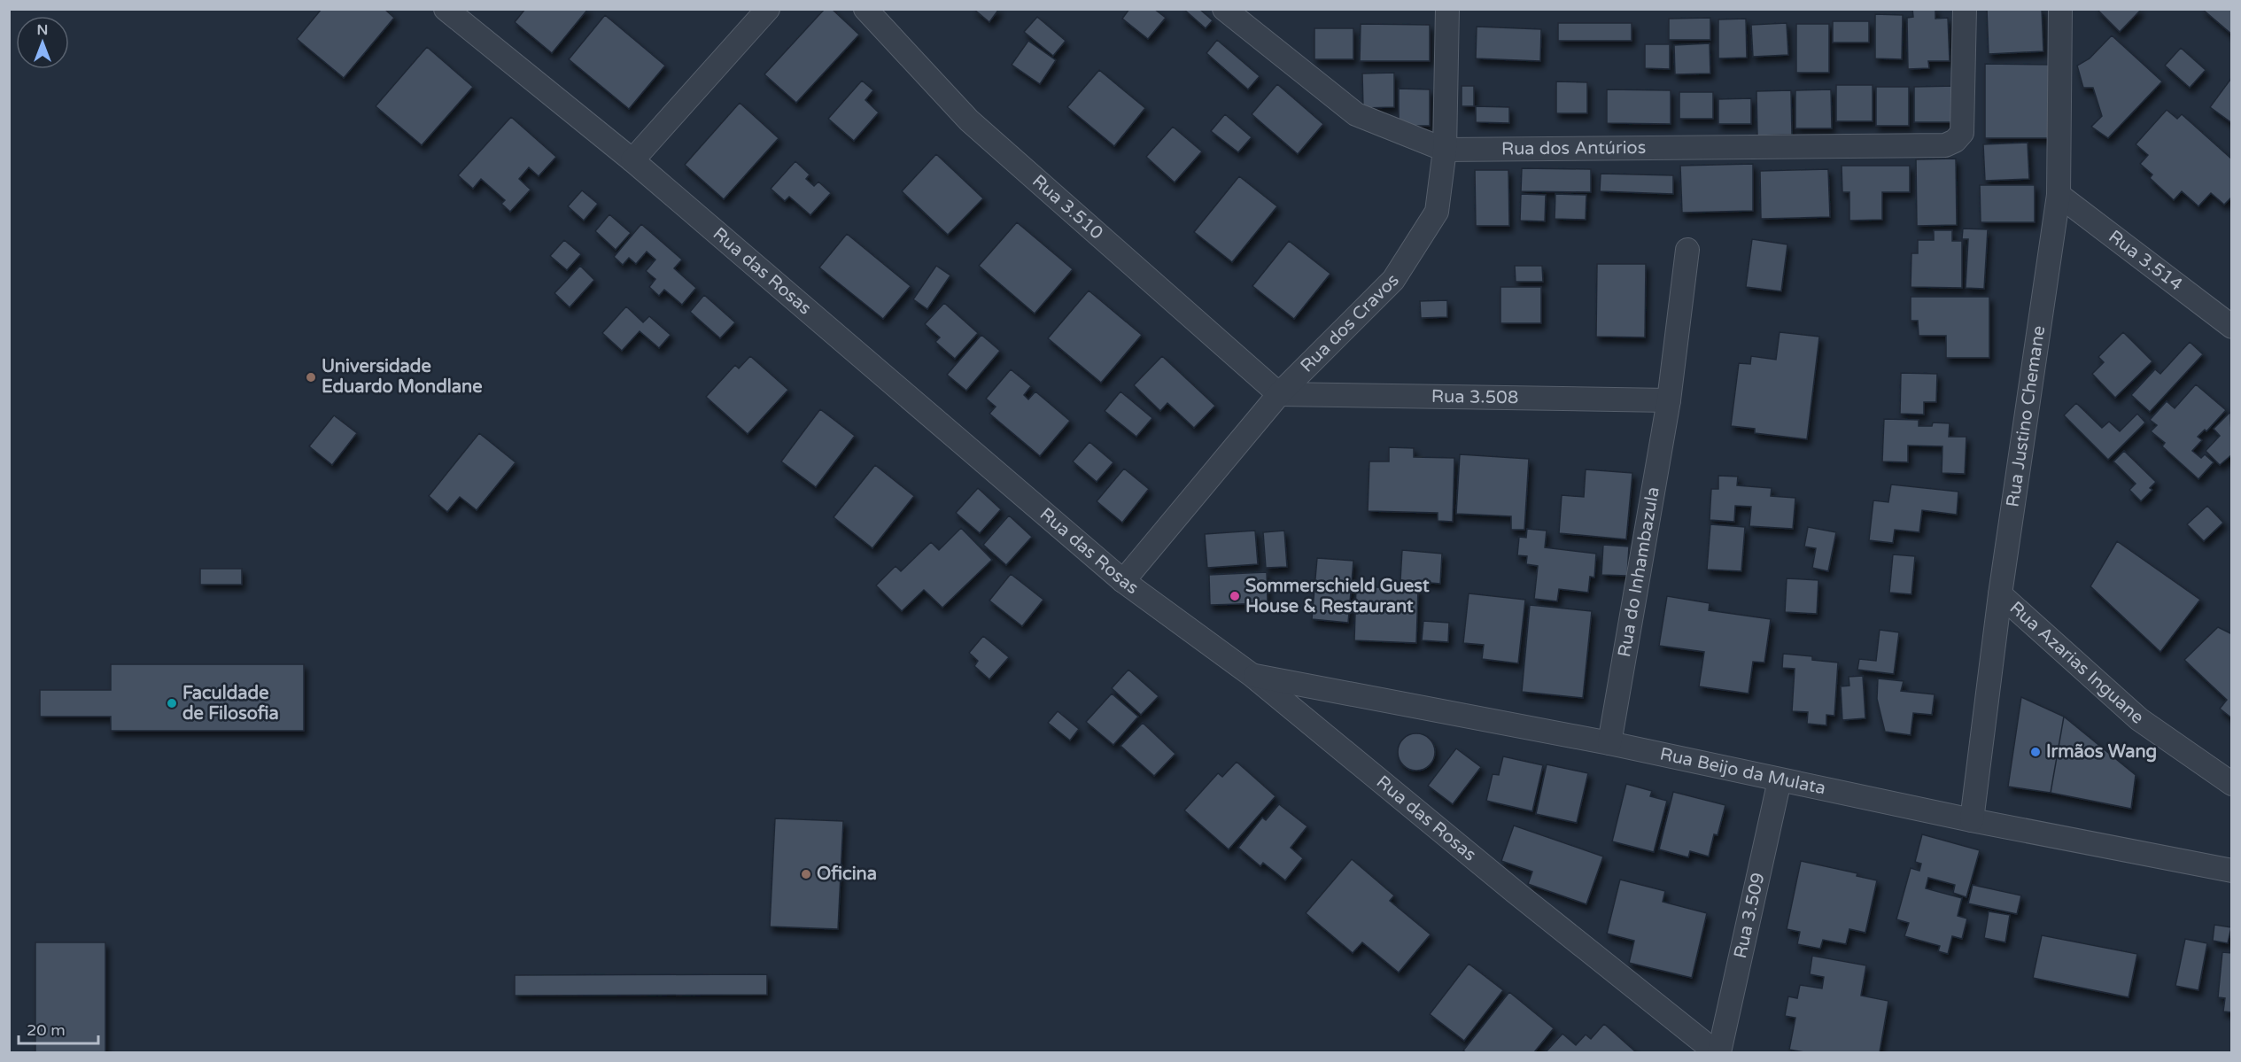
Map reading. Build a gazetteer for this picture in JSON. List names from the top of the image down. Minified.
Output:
{"streets":{"street":["Rua dos Antúrios","Rua 3.510","Rua 3.514","Rua das Rosas","Rua dos Cravos","Rua 3.508","Rua Justino Chemane","Rua do Inhambazula","Rua Azarias Inguane","Rua Beijo da Mulata","Rua 3.509"]},"crossings":[["Rua dos Antúrios","Rua dos Cravos"],["Rua 3.510","Rua dos Cravos"],["Rua 3.510","Rua 3.508"],["Rua 3.514","Rua Justino Chemane"],["Rua das Rosas","Rua dos Cravos"],["Rua das Rosas","Rua Beijo da Mulata"],["Rua das Rosas","Rua 3.509"],["Rua dos Cravos","Rua 3.508"],["Rua 3.508","Rua do Inhambazula"],["Rua Justino Chemane","Rua Azarias Inguane"],["Rua Justino Chemane","Rua Beijo da Mulata"],["Rua do Inhambazula","Rua Beijo da Mulata"],["Rua Beijo da Mulata","Rua 3.509"]],"places":["Universidade Eduardo Mondlane","Sommerschield Guest House & Restaurant","Faculdade de Filosofia","Irmãos Wang","Oficina"],"scale_bar":"20 m","north":"top"}
